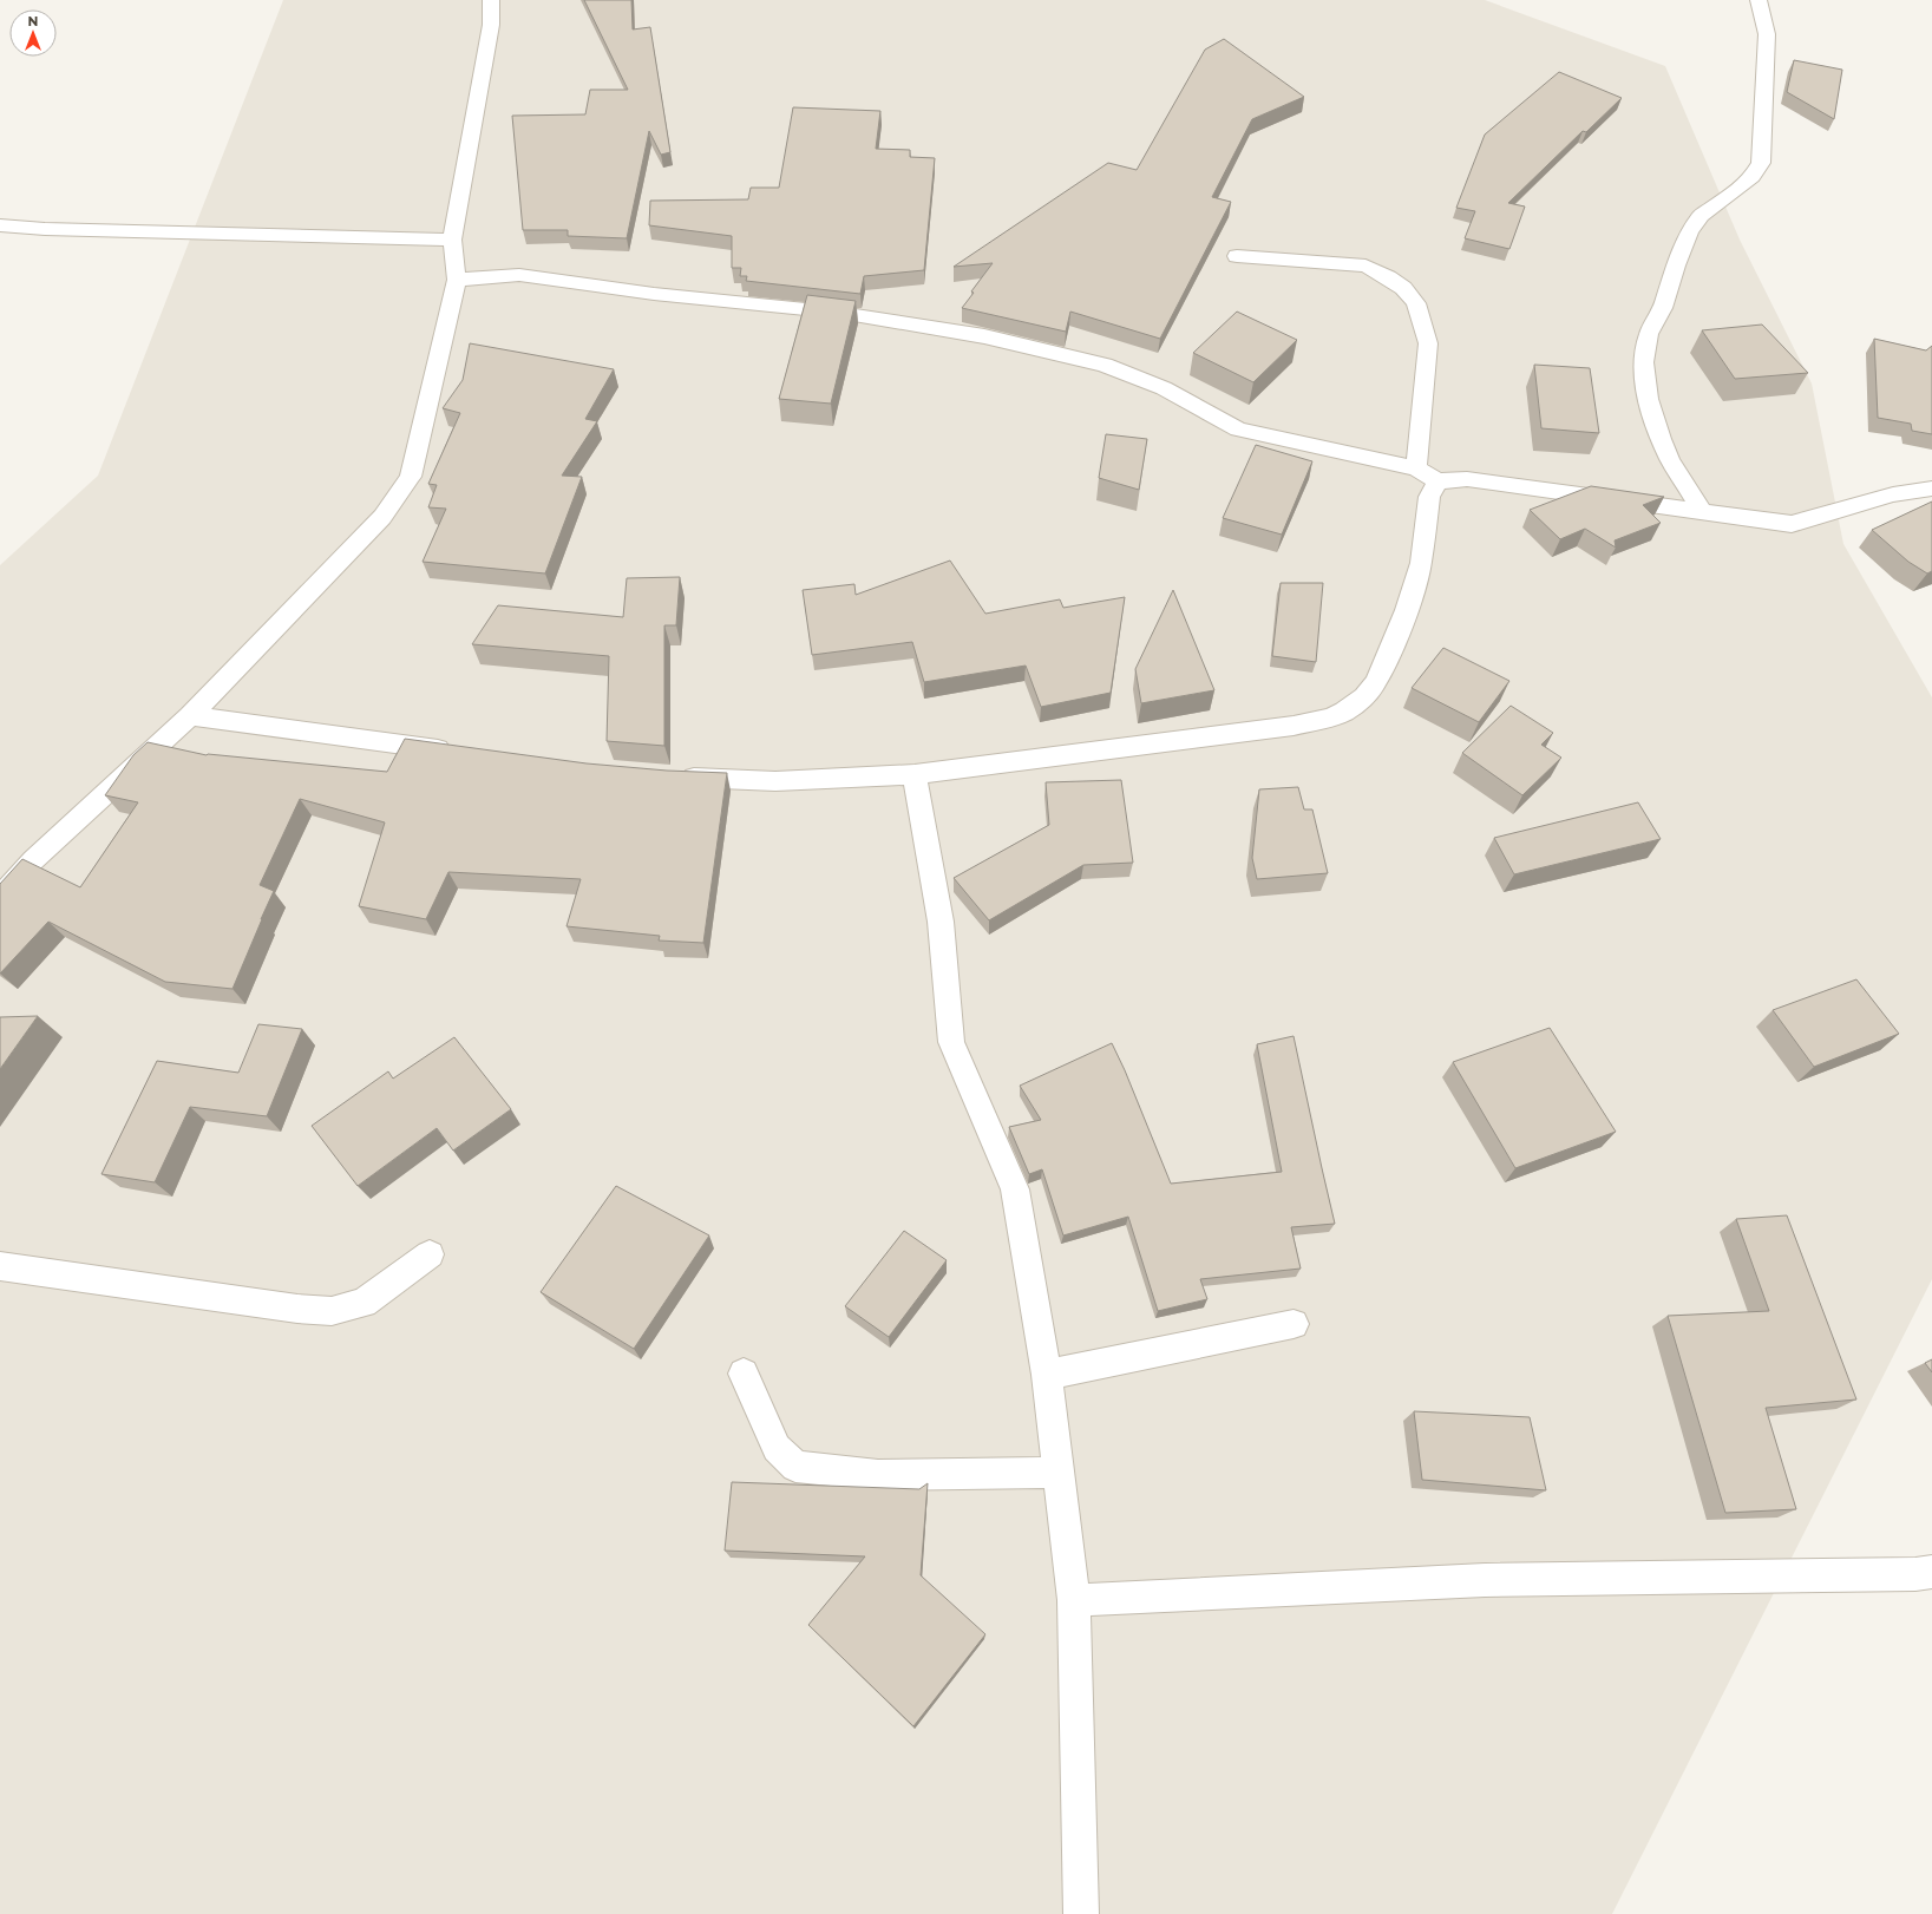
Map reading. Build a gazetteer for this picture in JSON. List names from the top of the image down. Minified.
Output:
{"north":"top"}
